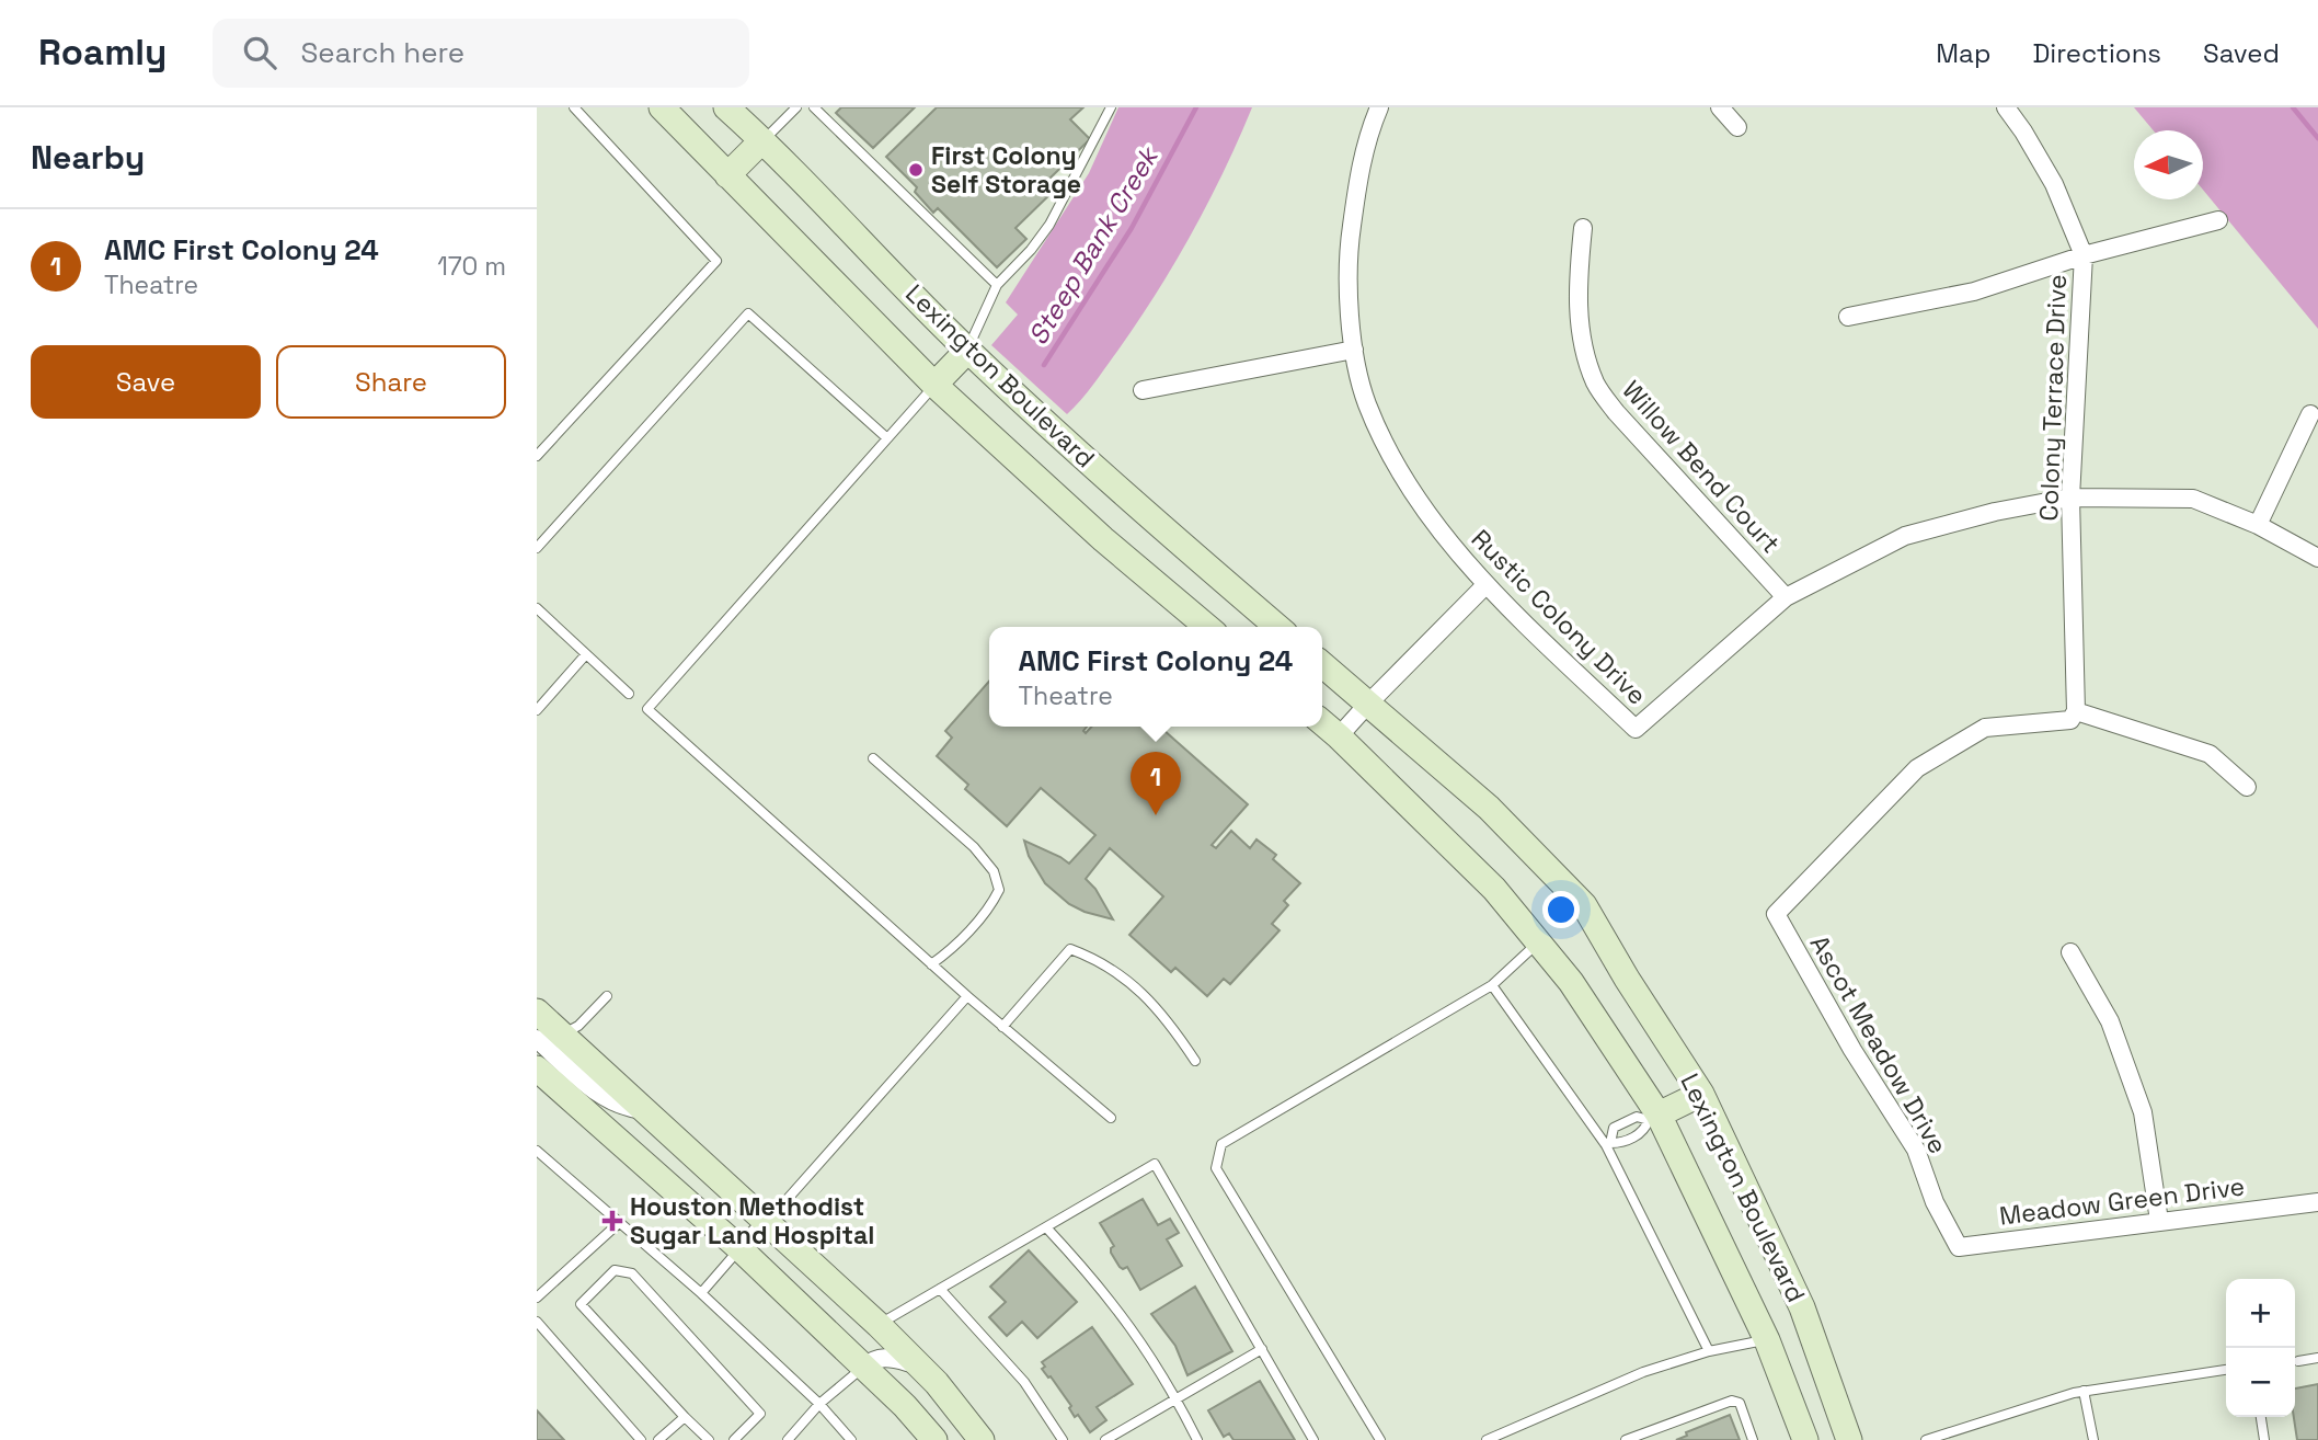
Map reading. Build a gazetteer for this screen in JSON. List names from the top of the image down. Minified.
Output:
{"streets":{"main road":["Lexington Boulevard"],"street":["Colony Terrace Drive","Willow Bend Court","Rustic Colony Drive","Ascot Meadow Drive","Meadow Green Drive"]},"crossings":[["Colony Terrace Drive","Ascot Meadow Drive"],["Willow Bend Court","Rustic Colony Drive"],["Ascot Meadow Drive","Meadow Green Drive"]],"water":["Steep Bank Creek"],"places":{"other":["First Colony Self Storage"],"health":["Houston Methodist Sugar Land Hospital"]},"north":"left","page":{"header":"Roamly","search":"Search here","nav":["Map","Directions","Saved"],"heading":"Nearby","list":[{"mark":"1","name":"AMC First Colony 24","note":"Theatre","value":"170 m"}],"buttons":["Save","Share"],"popup":["AMC First Colony 24","Theatre"],"pins":"1","map_buttons":["+","−"]}}
